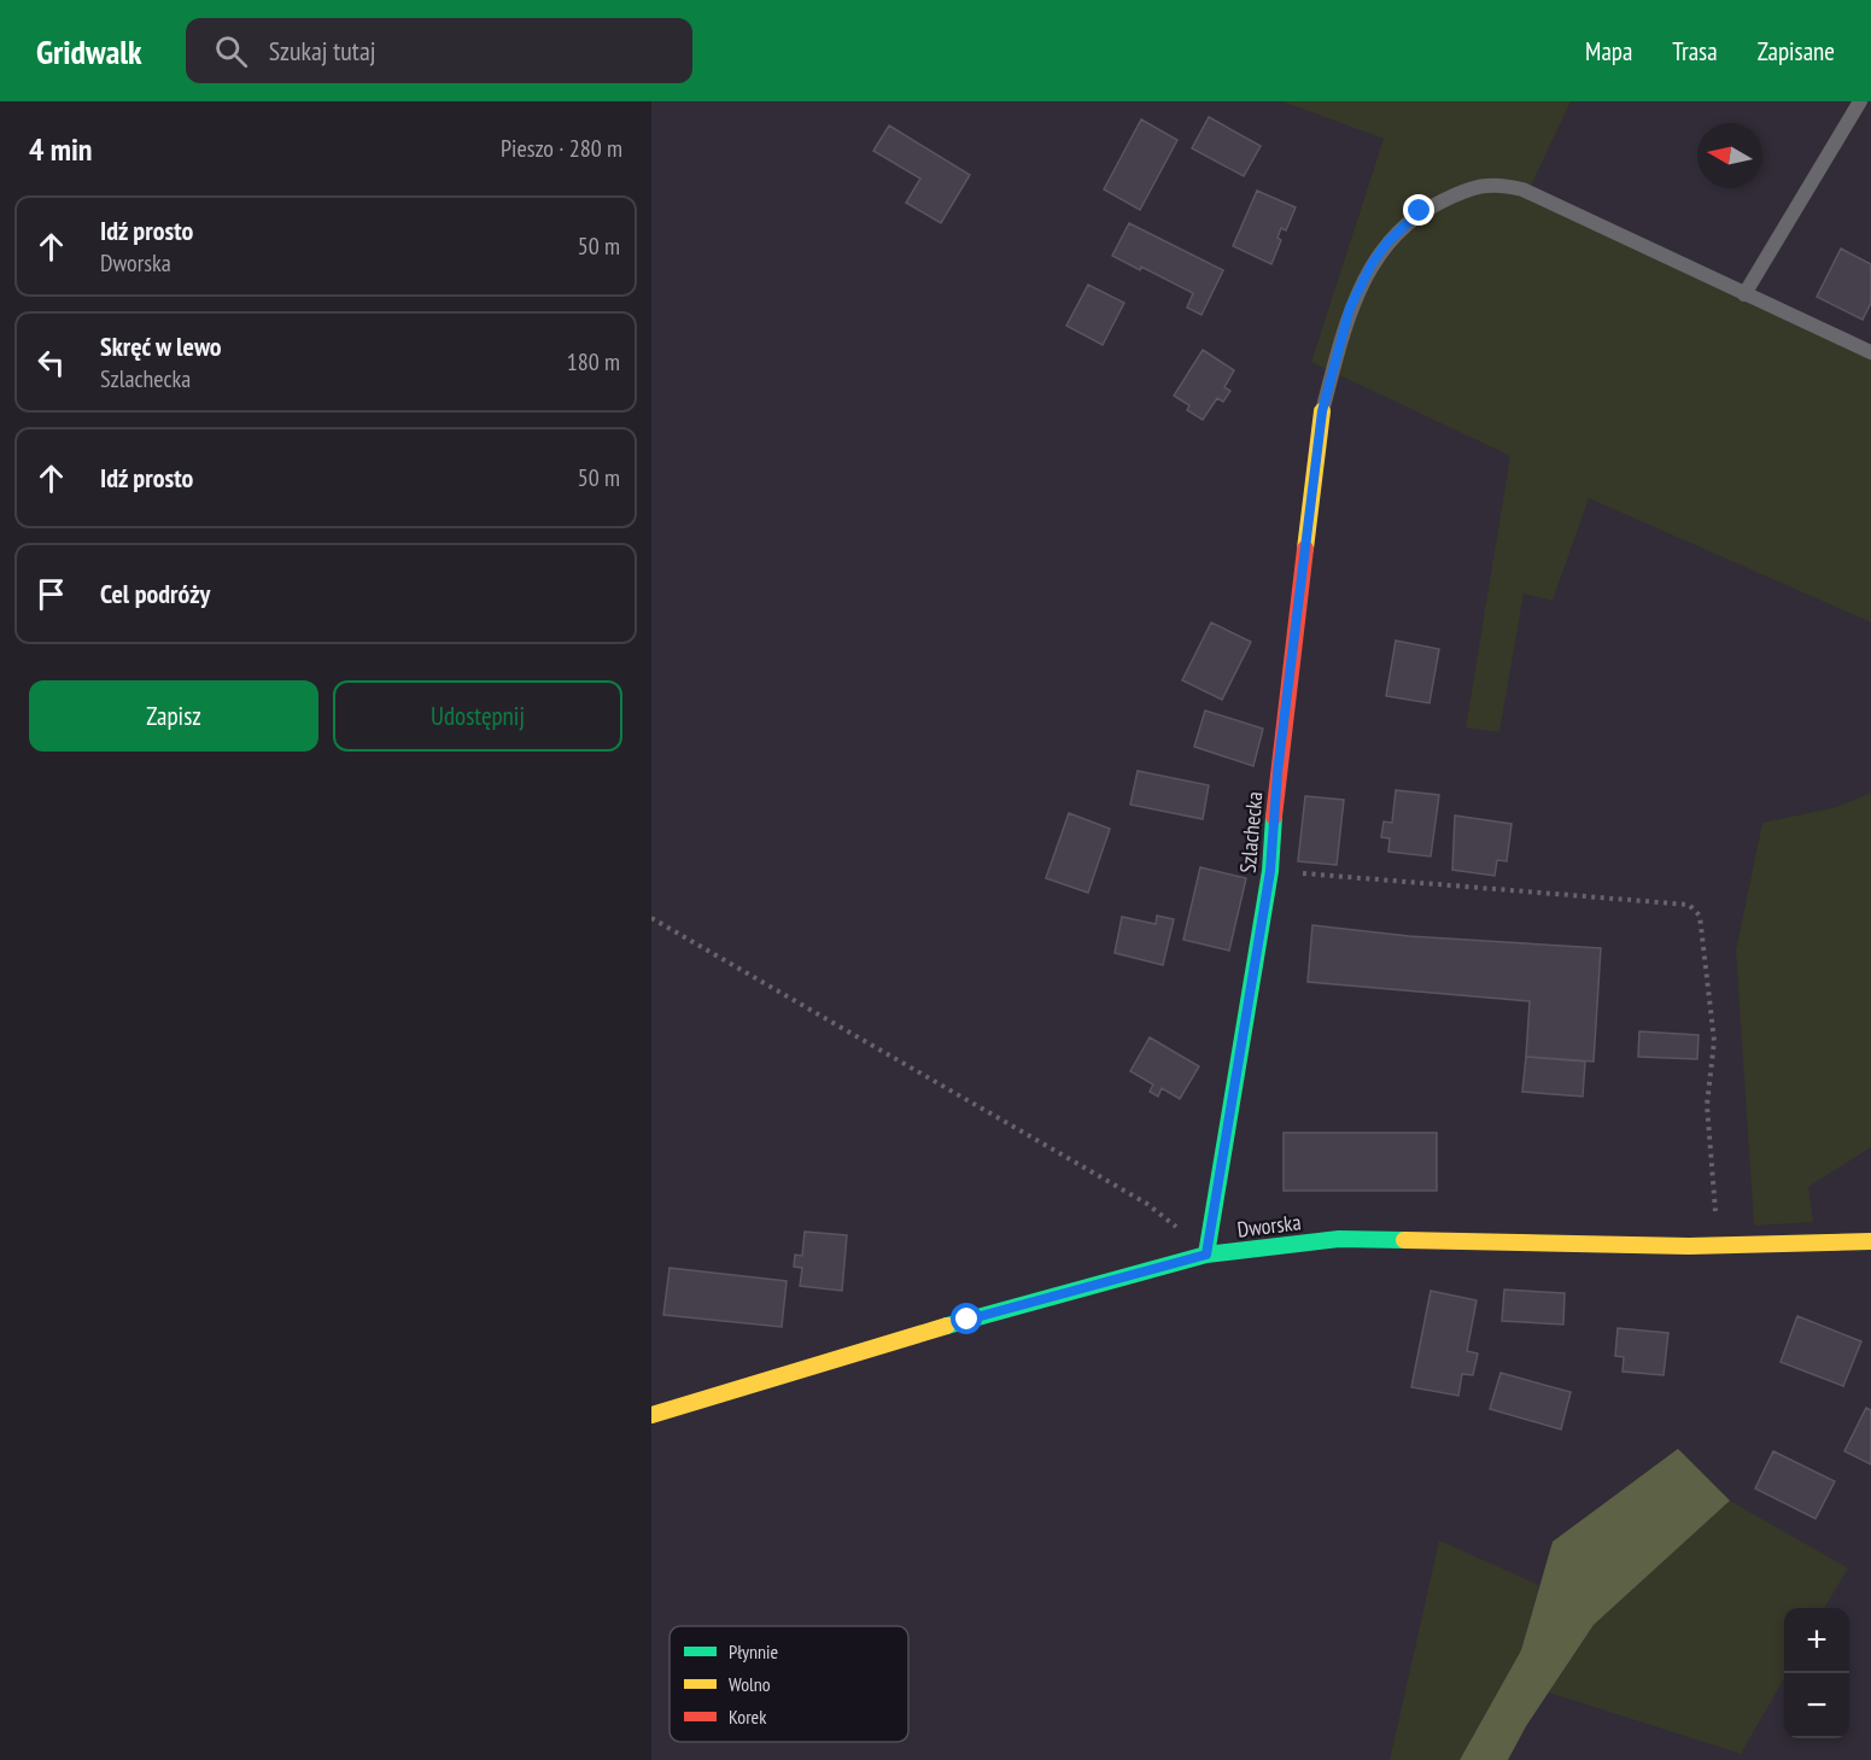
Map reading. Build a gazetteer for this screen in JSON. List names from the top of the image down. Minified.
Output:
{"streets":{"street":["Szlachecka","Dworska"]},"crossings":[["Szlachecka","Dworska"]],"legend":["Płynnie","Wolno","Korek"],"north":"left","page":{"header":"Gridwalk","search":"Szukaj tutaj","nav":["Mapa","Trasa","Zapisane"],"heading":["4 min","Pieszo · 280 m"],"list":[["Idź prosto","Dworska","50 m"],["Skręć w lewo","Szlachecka","180 m"],["Idź prosto","50 m"],"Cel podróży"],"buttons":["Zapisz","Udostępnij"],"map_buttons":["+","−"]}}
